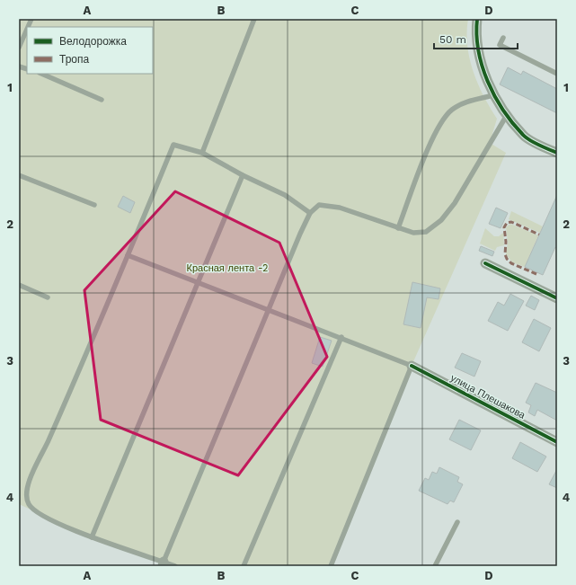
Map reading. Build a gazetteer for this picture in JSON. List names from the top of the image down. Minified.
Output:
{"streets":{"street":["улица Плешакова"]},"parks":["Красная лента -2"],"legend":["Велодорожка","Тропа"],"scale_bar":"50 m","grid":{"columns":["A","B","C","D"],"rows":["1","2","3","4"]}}
